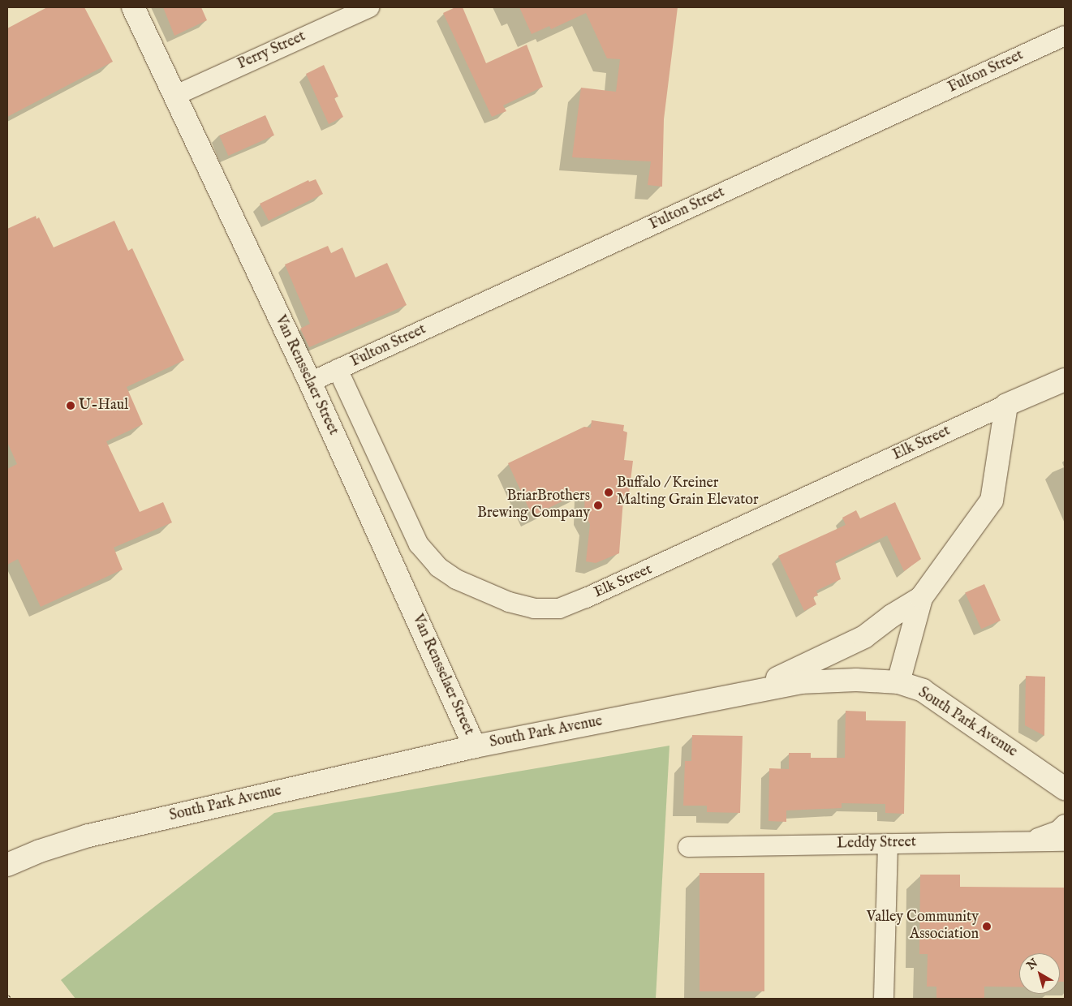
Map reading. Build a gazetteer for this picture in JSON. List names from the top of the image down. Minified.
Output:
{"streets":{"street":["Perry Street","Fulton Street","Van Rensselaer Street","Elk Street","South Park Avenue","Leddy Street"]},"crossings":[["Perry Street","Van Rensselaer Street"],["Fulton Street","Van Rensselaer Street"],["Fulton Street","Elk Street"],["Van Rensselaer Street","South Park Avenue"]],"places":["U-Haul","Buffalo / Kreiner Malting Grain Elevator","BriarBrothers Brewing Company","Valley Community Association"],"north":"top left"}
